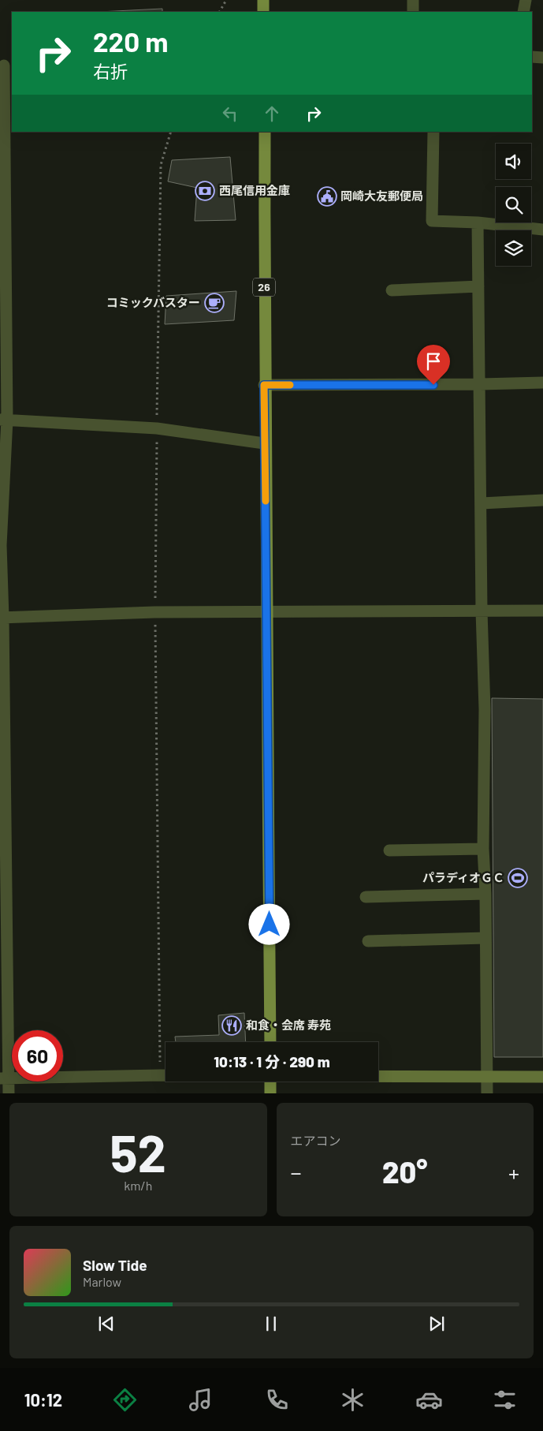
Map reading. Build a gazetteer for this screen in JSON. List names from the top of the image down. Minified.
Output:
{"streets":{"main road":["26"]},"places":{"bank":["西尾信用金庫"],"public building":["岡崎大友郵便局"],"cafe":["コミックバスター"],"sports":["パラディオＧＣ"],"restaurant":["和食・会席 寿苑"]},"page":{"turn":["220 m","右折"],"limit":"60","trip":"10:13 · 1 分 · 290 m","tile":[["52","km/h"],"エアコン"],"heat":["−","20°","+"],"song":["Slow Tide","Marlow"],"tabs":"10:12"}}
